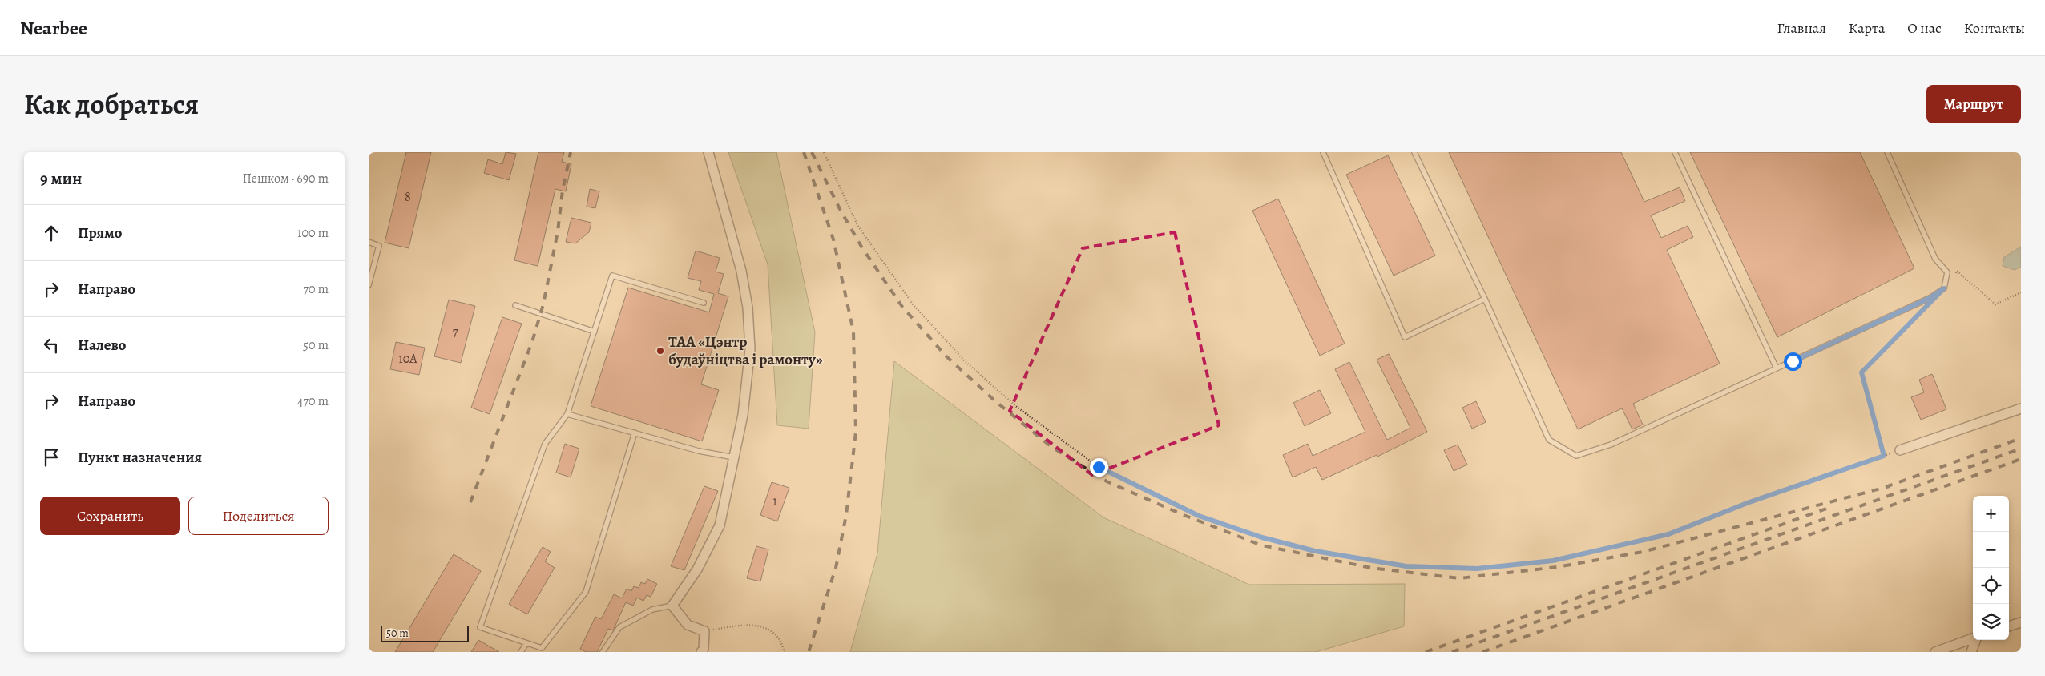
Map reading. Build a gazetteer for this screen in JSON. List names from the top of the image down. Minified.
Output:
{"places":["ТАА «Цэнтр будаўніцтва і рамонту»"],"house_numbers":["8","7","10А","1"],"scale_bar":"50 m","page":{"header":"Nearbee","nav":["Главная","Карта","О нас","Контакты"],"title":"Как добраться","buttons":["Маршрут",["Сохранить","Поделиться"]],"heading":["9 мин","Пешком · 690 m"],"list":[["Прямо","100 m"],["Направо","70 m"],["Налево","50 m"],["Направо","470 m"],"Пункт назначения"],"map_buttons":["+","−"],"scale":"50 m"}}
